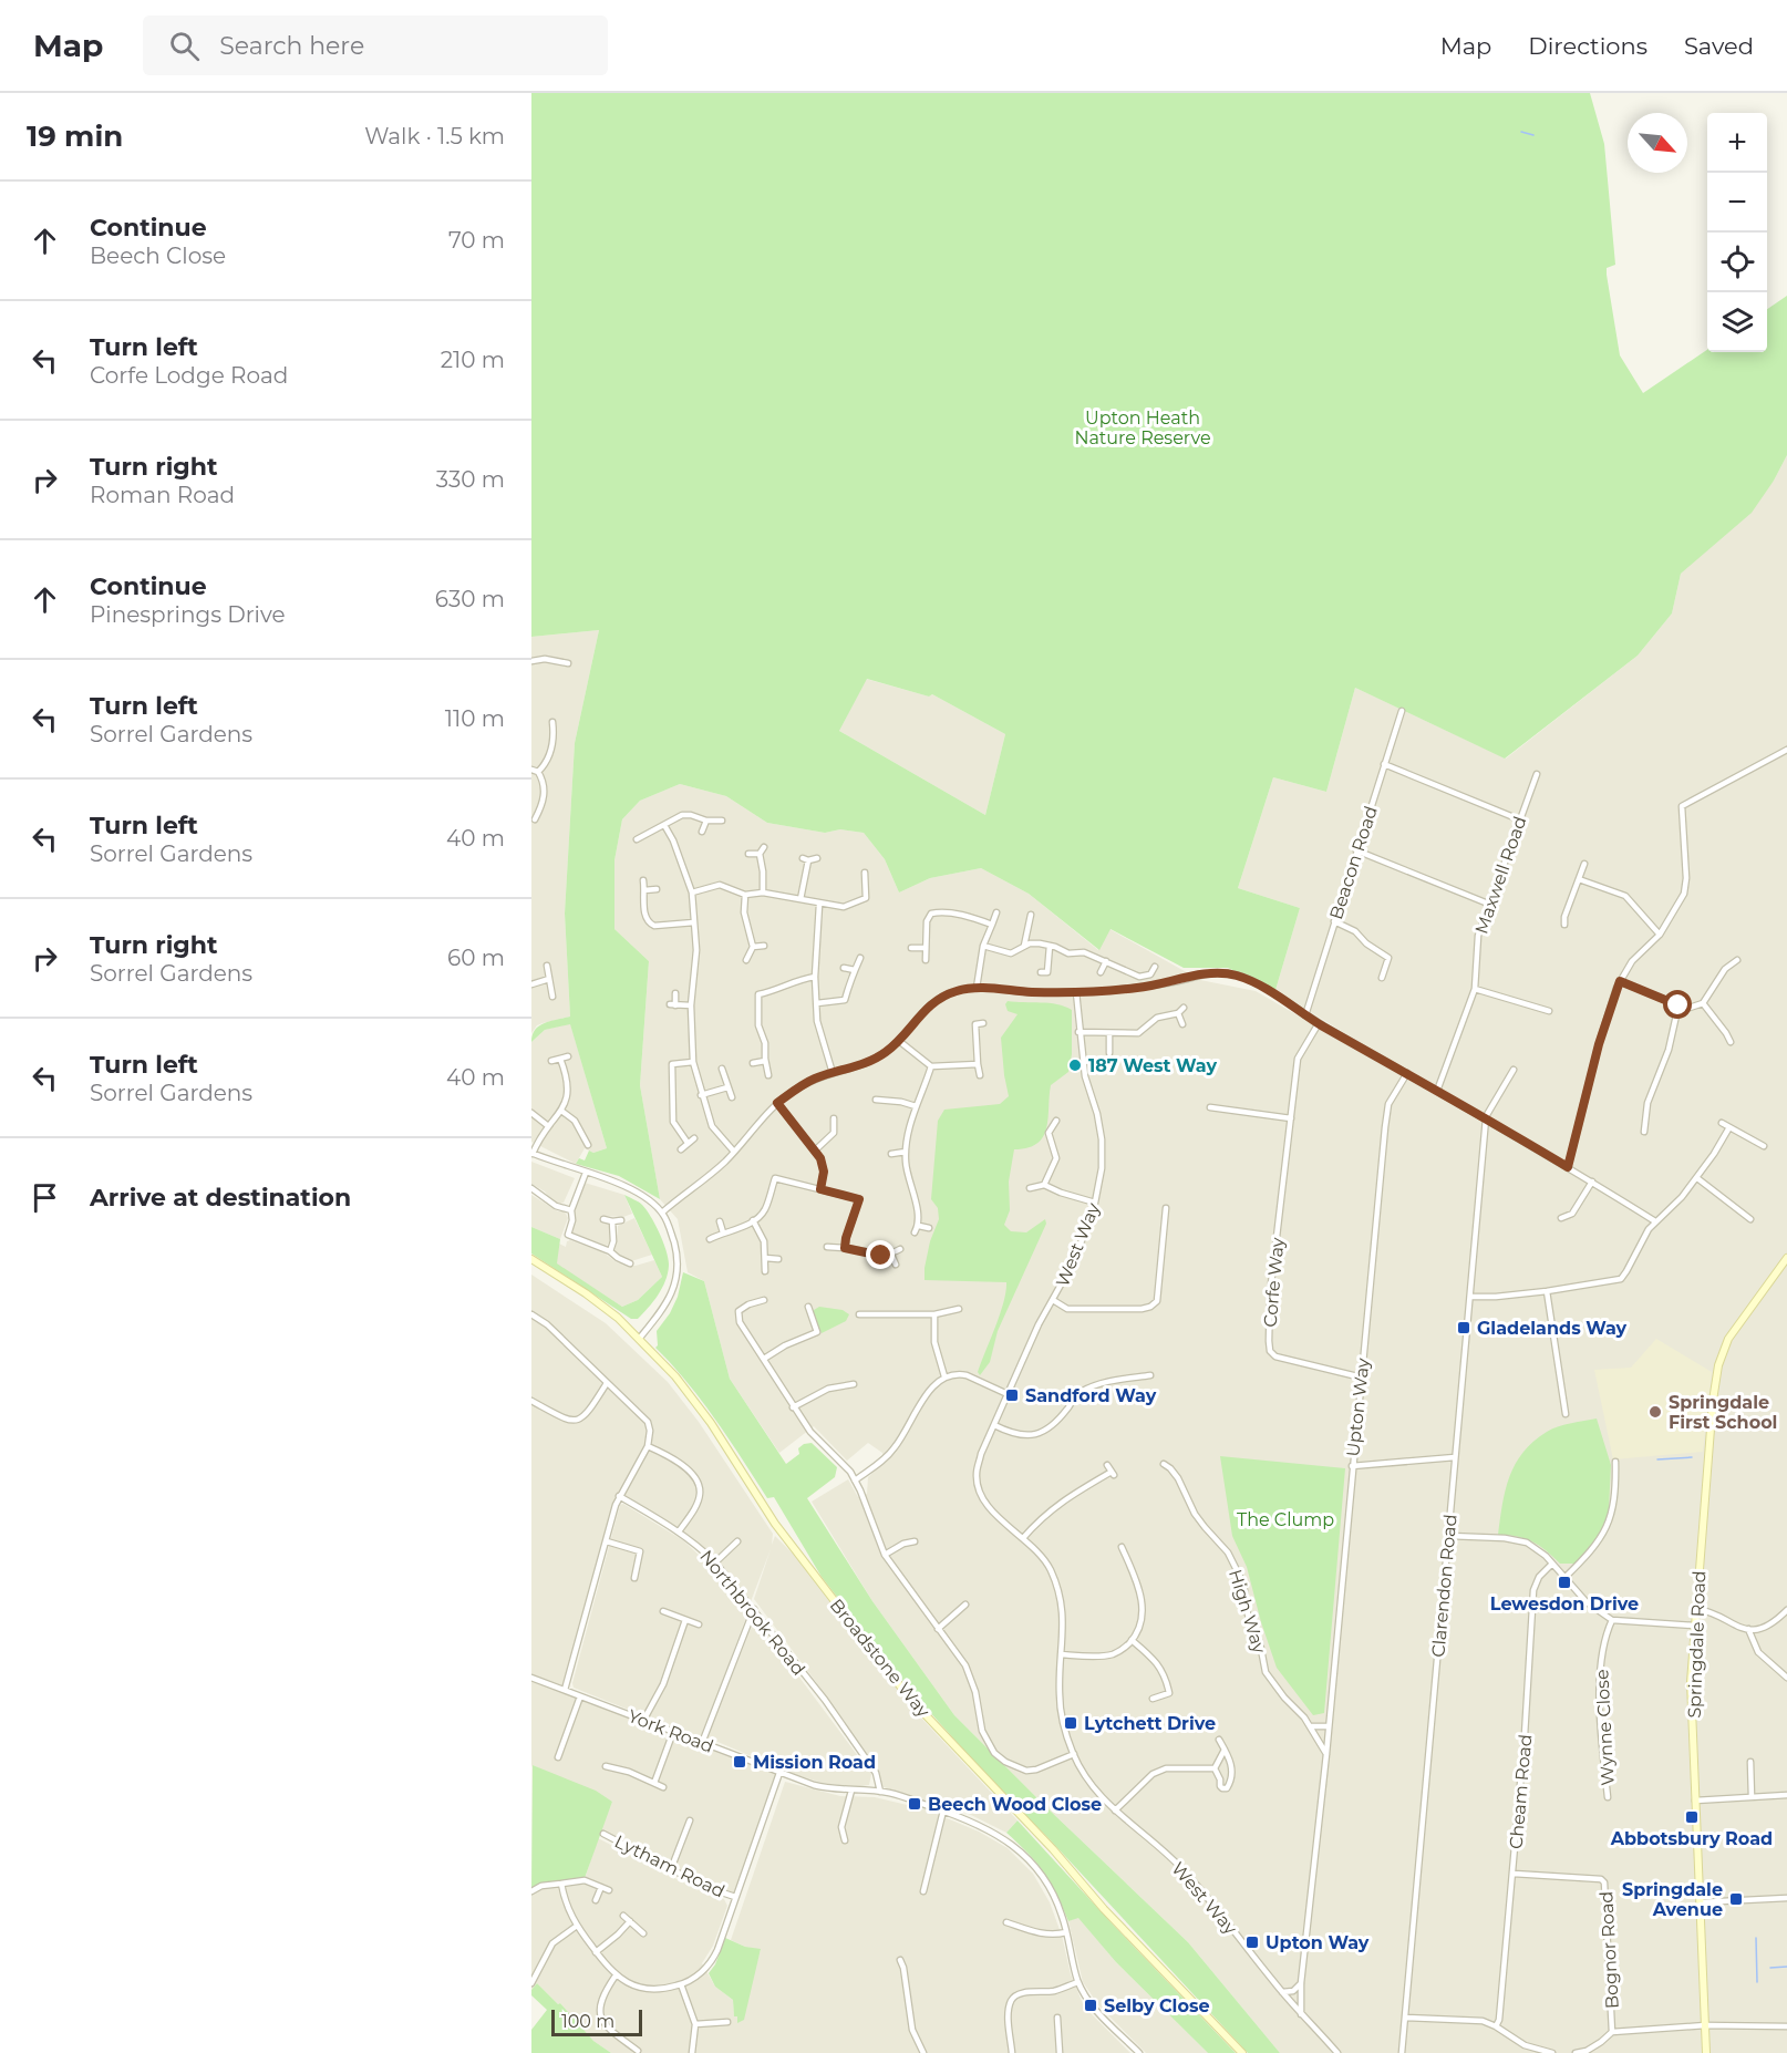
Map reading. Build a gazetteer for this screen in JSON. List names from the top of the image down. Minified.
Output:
{"streets":{"street":["Beacon Road","Maxwell Road","West Way","Corfe Way","Upton Way","Clarendon Road","High Way","Northbrook Road","Springdale Road","Broadstone Way","Wynne Close","York Road","Cheam Road","Lytham Road","Bognor Road"]},"crossings":[["West Way","Upton Way"],["Corfe Way","Upton Way"],["Upton Way","High Way"],["Northbrook Road","York Road"],["York Road","Lytham Road"],["Cheam Road","Bognor Road"]],"parks":["Upton Heath Nature Reserve","The Clump"],"places":{"other":["187 West Way","Springdale First School"],"transit":["Gladelands Way","Sandford Way","Lewesdon Drive","Lytchett Drive","Mission Road","Beech Wood Close","Abbotsbury Road","Springdale Avenue","Upton Way","Selby Close"]},"scale_bar":"100 m","north":"bottom right","page":{"header":"Map","search":"Search here","nav":["Map","Directions","Saved"],"heading":["19 min","Walk · 1.5 km"],"map_buttons":["+","−"],"list":[["Continue","Beech Close","70 m"],["Turn left","Corfe Lodge Road","210 m"],["Turn right","Roman Road","330 m"],["Continue","Pinesprings Drive","630 m"],["Turn left","Sorrel Gardens","110 m"],["Turn left","Sorrel Gardens","40 m"],["Turn right","Sorrel Gardens","60 m"],["Turn left","Sorrel Gardens","40 m"],"Arrive at destination"],"scale":"100 m"}}
